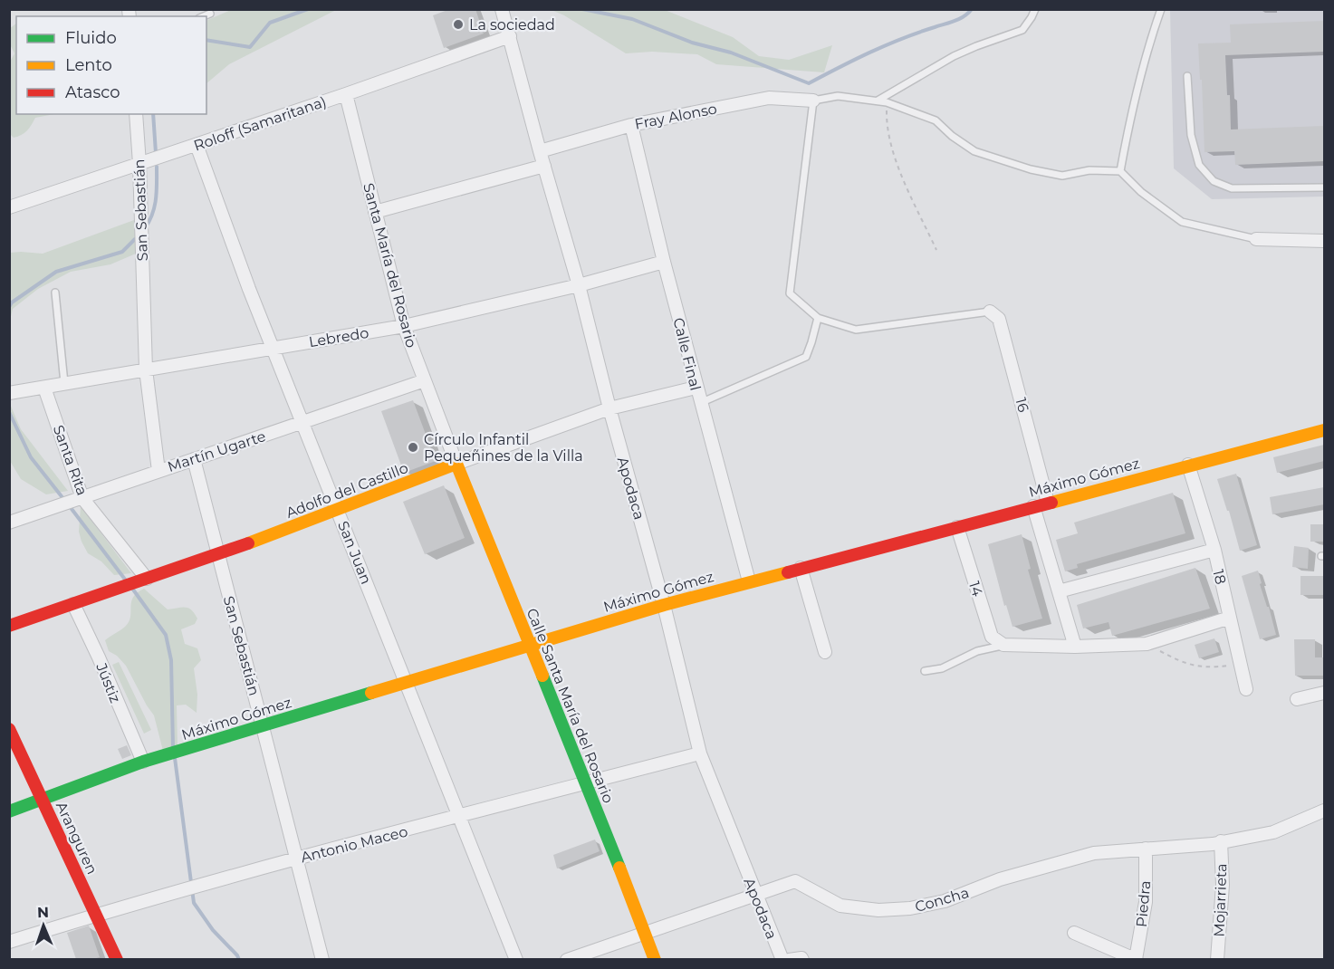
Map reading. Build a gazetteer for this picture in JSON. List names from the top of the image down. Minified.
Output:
{"streets":{"street":["Fray Alonso","Roloff (Samaritana)","San Sebastián","Santa María del Rosario","Lebredo","Calle Final","16","Martín Ugarte","Santa Rita","Máximo Gómez","Apodaca","Adolfo del Castillo","San Juan","18","14","Jústiz","Calle Santa María del Rosario","Aranguren","Antonio Maceo","Concha","Mojarrieta","Piedra"]},"crossings":[["Fray Alonso","Calle Final"],["Fray Alonso","Apodaca"],["Roloff (Samaritana)","San Sebastián"],["Roloff (Samaritana)","Santa María del Rosario"],["Roloff (Samaritana)","Apodaca"],["Roloff (Samaritana)","San Juan"],["San Sebastián","Lebredo"],["San Sebastián","Martín Ugarte"],["San Sebastián","Máximo Gómez"],["San Sebastián","Adolfo del Castillo"],["San Sebastián","Antonio Maceo"],["Santa María del Rosario","Lebredo"],["Santa María del Rosario","Martín Ugarte"],["Santa María del Rosario","Adolfo del Castillo"],["Santa María del Rosario","Calle Santa María del Rosario"],["Lebredo","Calle Final"],["Lebredo","Santa Rita"],["Lebredo","Apodaca"],["Lebredo","San Juan"],["Calle Final","Máximo Gómez"],["Calle Final","Adolfo del Castillo"],["16","Máximo Gómez"],["Martín Ugarte","Santa Rita"],["Martín Ugarte","San Juan"],["Santa Rita","Adolfo del Castillo"],["Máximo Gómez","Apodaca"],["Máximo Gómez","San Juan"],["Máximo Gómez","18"],["Máximo Gómez","14"],["Máximo Gómez","Jústiz"],["Máximo Gómez","Calle Santa María del Rosario"],["Máximo Gómez","Aranguren"],["Apodaca","Adolfo del Castillo"],["Apodaca","Antonio Maceo"],["Apodaca","Concha"],["Adolfo del Castillo","San Juan"],["Adolfo del Castillo","Jústiz"],["Adolfo del Castillo","Calle Santa María del Rosario"],["San Juan","Antonio Maceo"],["Calle Santa María del Rosario","Antonio Maceo"],["Calle Santa María del Rosario","Concha"],["Aranguren","Antonio Maceo"],["Concha","Mojarrieta"],["Concha","Piedra"]],"places":["La sociedad","Círculo Infantil Pequeñines de la Villa"],"legend":["Fluido","Lento","Atasco"],"north":"top"}
